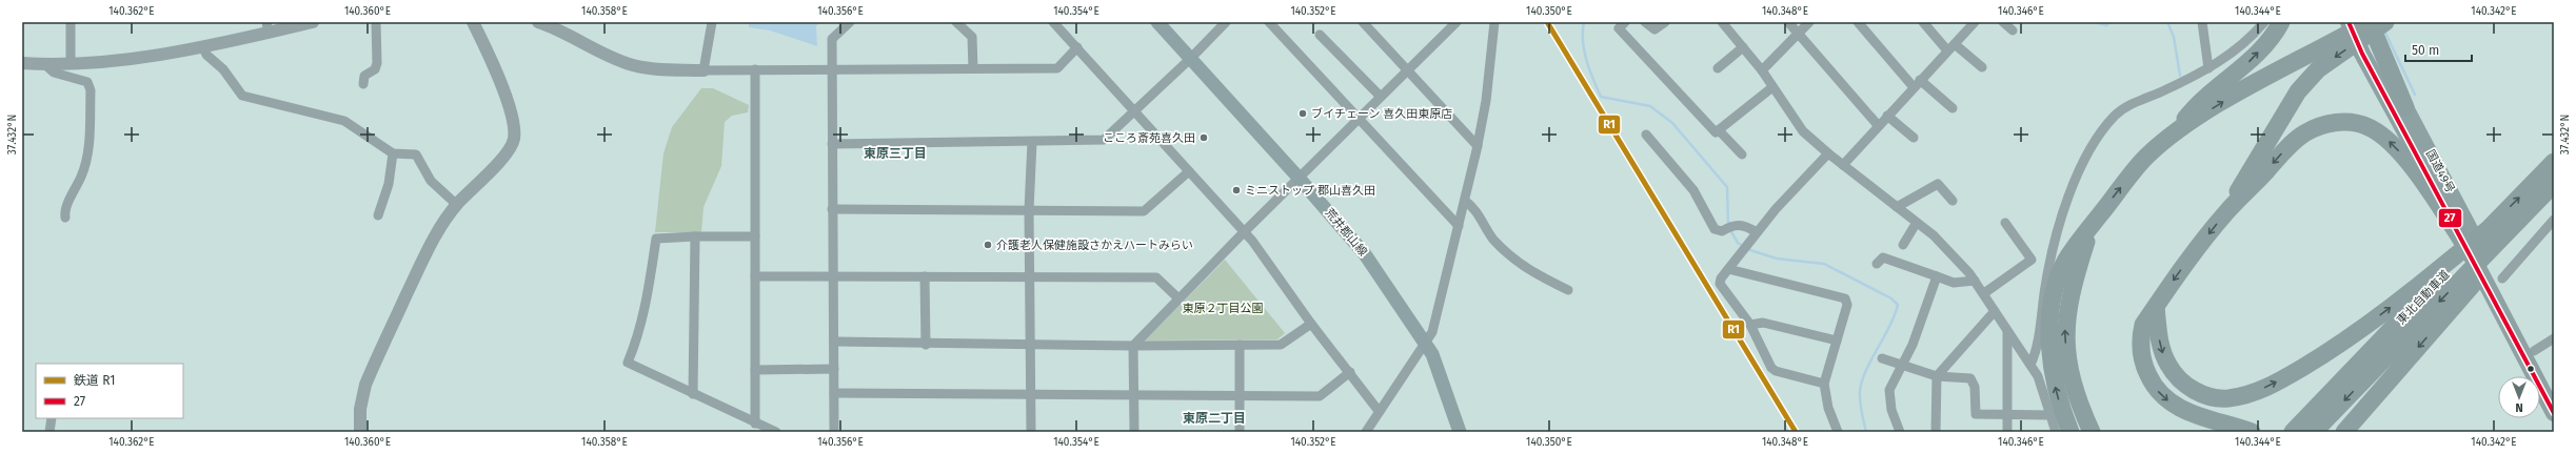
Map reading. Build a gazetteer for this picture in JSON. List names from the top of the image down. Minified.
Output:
{"streets":{"highway":["国道49号","東北自動車道"],"main road":["荒井郡山線"]},"districts":["東原三丁目","東原二丁目"],"parks":["東原２丁目公園"],"places":["ブイチェーン 喜久田東原店","こころ斎苑喜久田","ミニストップ 郡山喜久田","介護老人保健施設さかえハートみらい"],"lines":["rail line R1","transit line 27"],"legend":["鉄道 R1","27"],"scale_bar":"50 m","north":"bottom","coordinates":["140.362°E","140.360°E","140.358°E","140.356°E","140.354°E","140.352°E","140.350°E","140.348°E","140.346°E","140.344°E","140.342°E","37.432°N"]}
